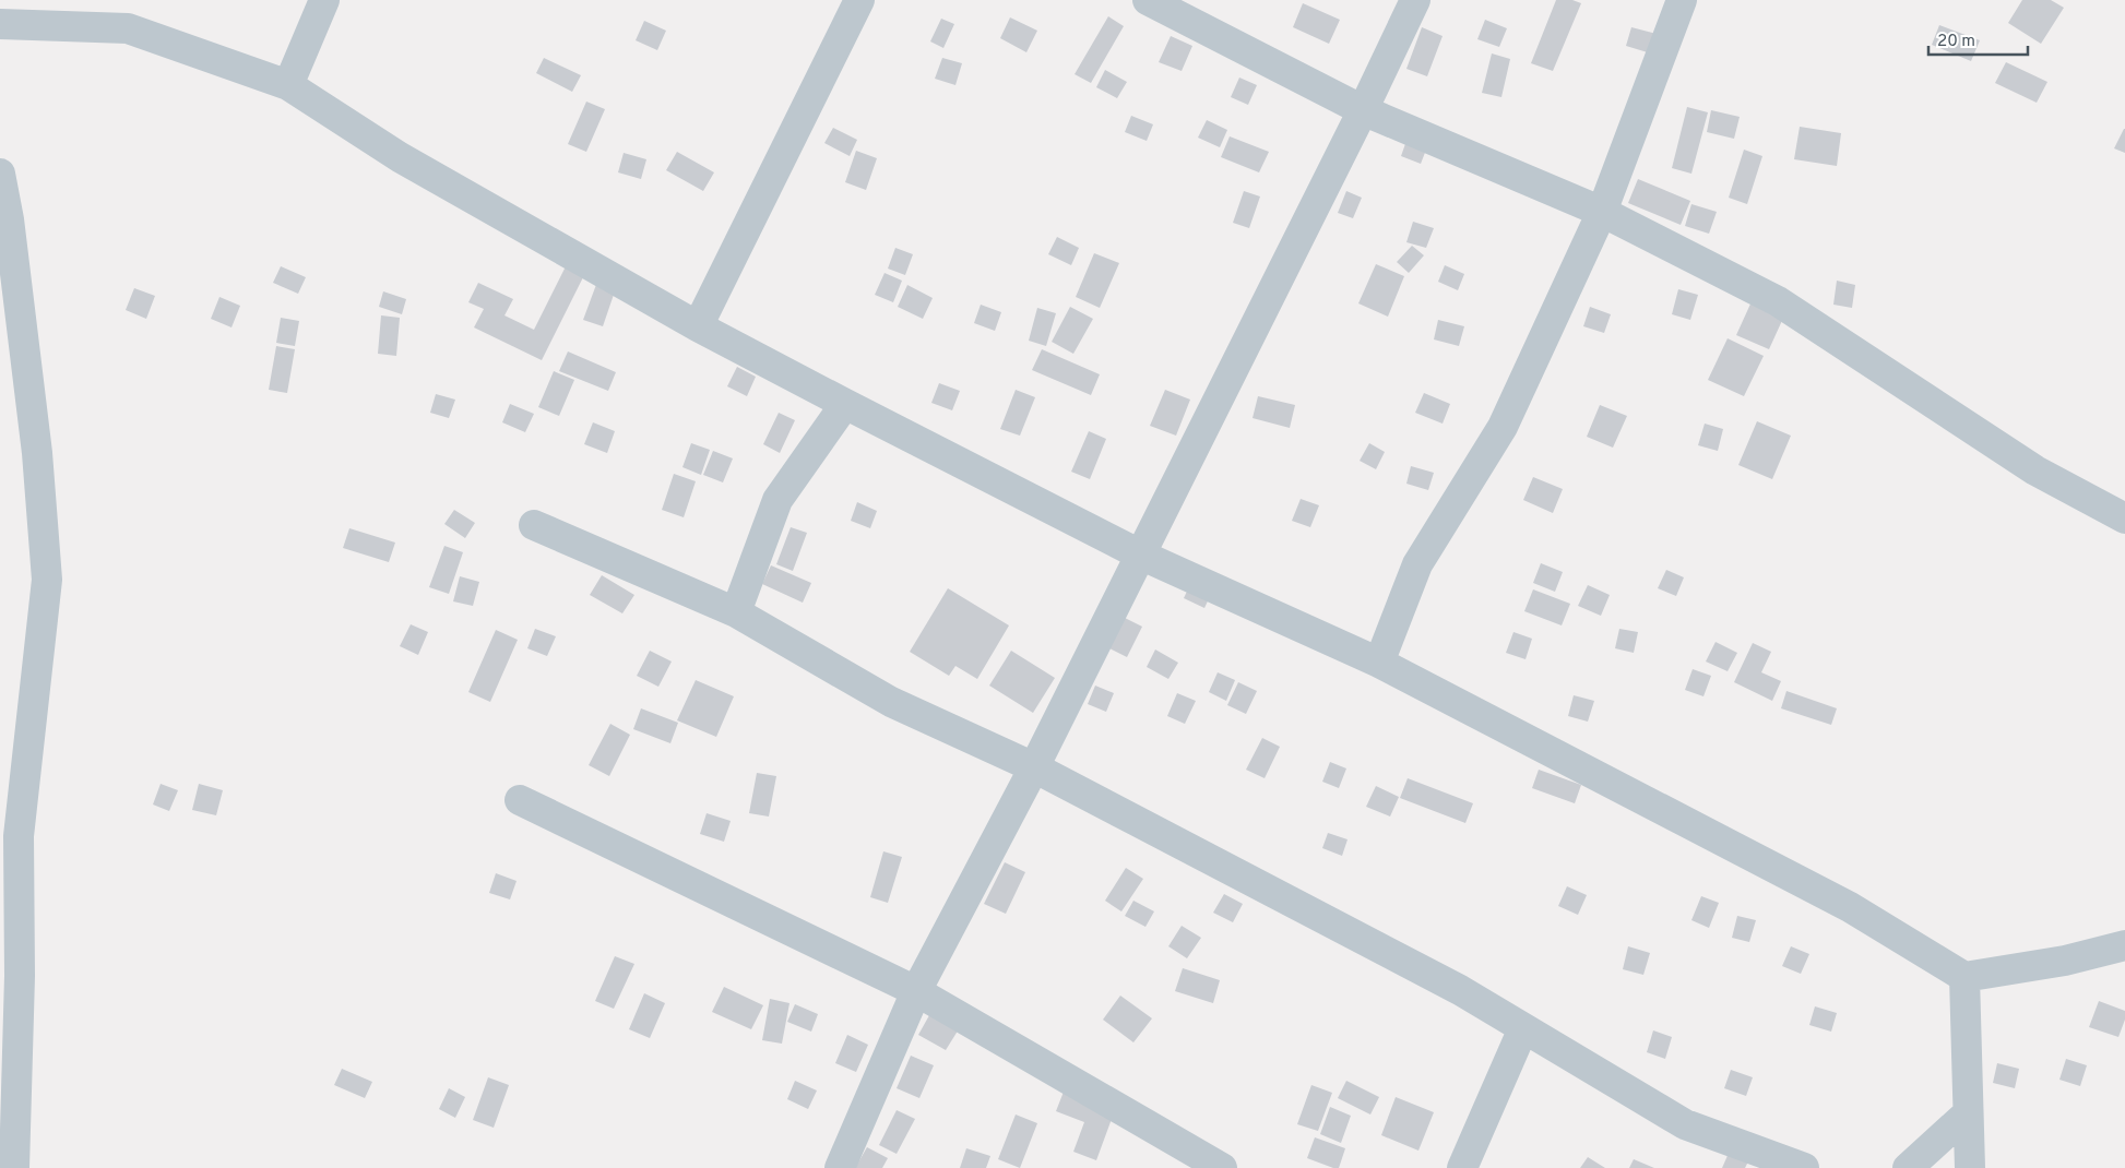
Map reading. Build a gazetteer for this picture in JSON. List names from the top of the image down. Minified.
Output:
{"scale_bar":"20 m"}
